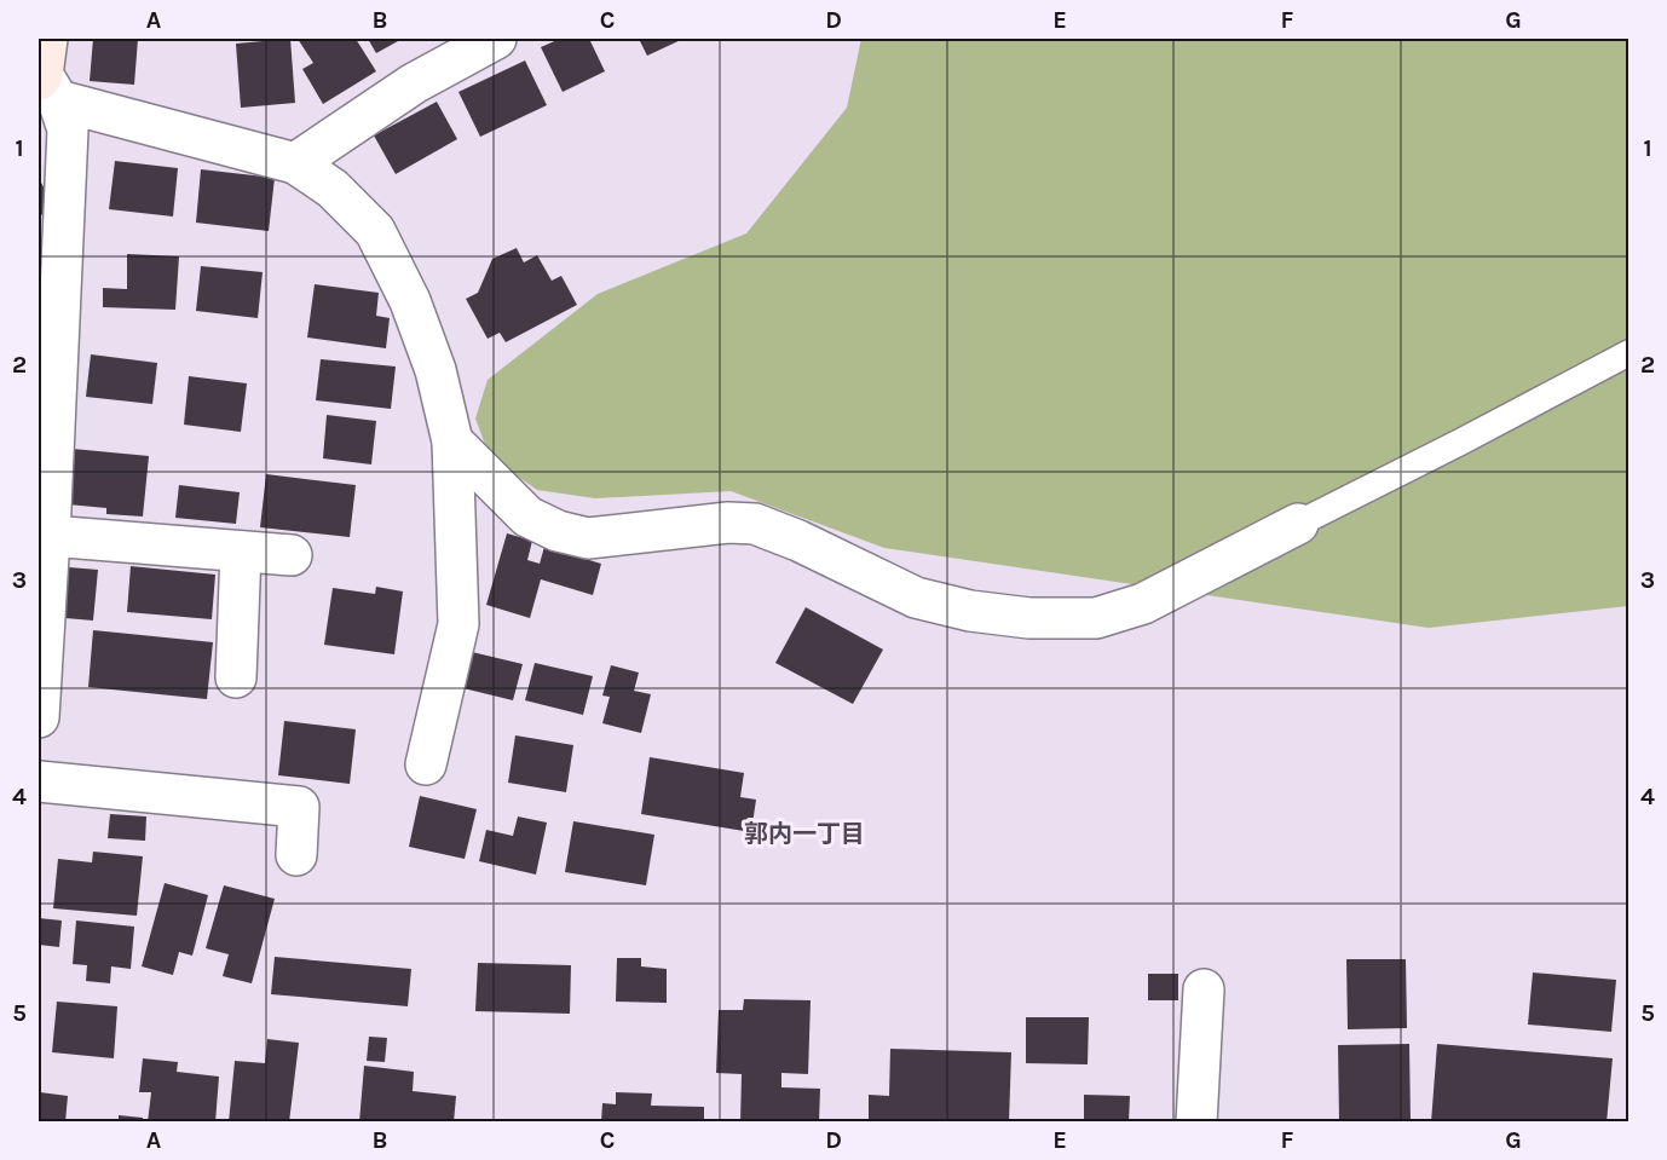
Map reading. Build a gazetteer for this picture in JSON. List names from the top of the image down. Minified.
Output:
{"districts":["郭内一丁目"],"grid":{"columns":["A","B","C","D","E","F","G"],"rows":["1","2","3","4","5"]}}
